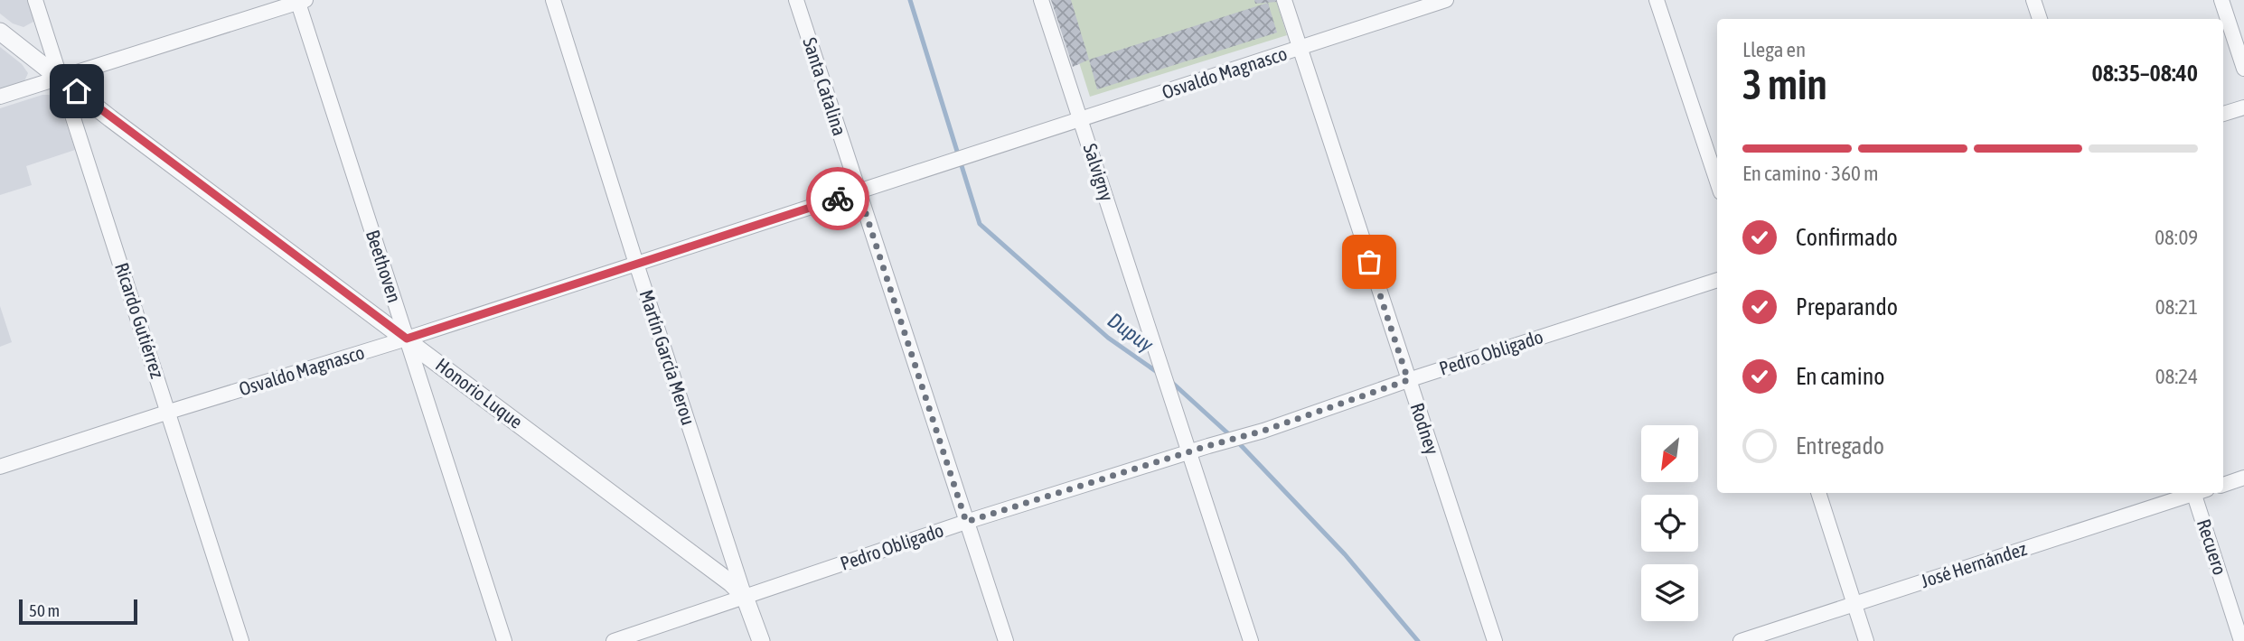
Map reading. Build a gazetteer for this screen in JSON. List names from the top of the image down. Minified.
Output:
{"streets":{"street":["Osvaldo Magnasco","Santa Catalina","Salvigny","Beethoven","Ricardo Gutiérrez","Pedro Obligado","Martín García Merou","Honorio Luque","Rodney","Recuero","José Hernández"]},"crossings":[["Osvaldo Magnasco","Santa Catalina"],["Osvaldo Magnasco","Salvigny"],["Osvaldo Magnasco","Beethoven"],["Osvaldo Magnasco","Ricardo Gutiérrez"],["Osvaldo Magnasco","Martín García Merou"],["Osvaldo Magnasco","Honorio Luque"],["Osvaldo Magnasco","Rodney"],["Santa Catalina","Pedro Obligado"],["Salvigny","Pedro Obligado"],["Beethoven","Honorio Luque"],["Ricardo Gutiérrez","Honorio Luque"],["Pedro Obligado","Martín García Merou"],["Pedro Obligado","Honorio Luque"],["Pedro Obligado","Rodney"],["Martín García Merou","Honorio Luque"]],"water":["Dupuy"],"scale_bar":"50 m","north":"bottom left","page":{"heading":["3 min","Llega en","08:35–08:40"],"bar":"En camino · 360 m","list":[["Confirmado","08:09"],["Preparando","08:21"],["En camino","08:24"],"Entregado"],"scale":"50 m"}}
